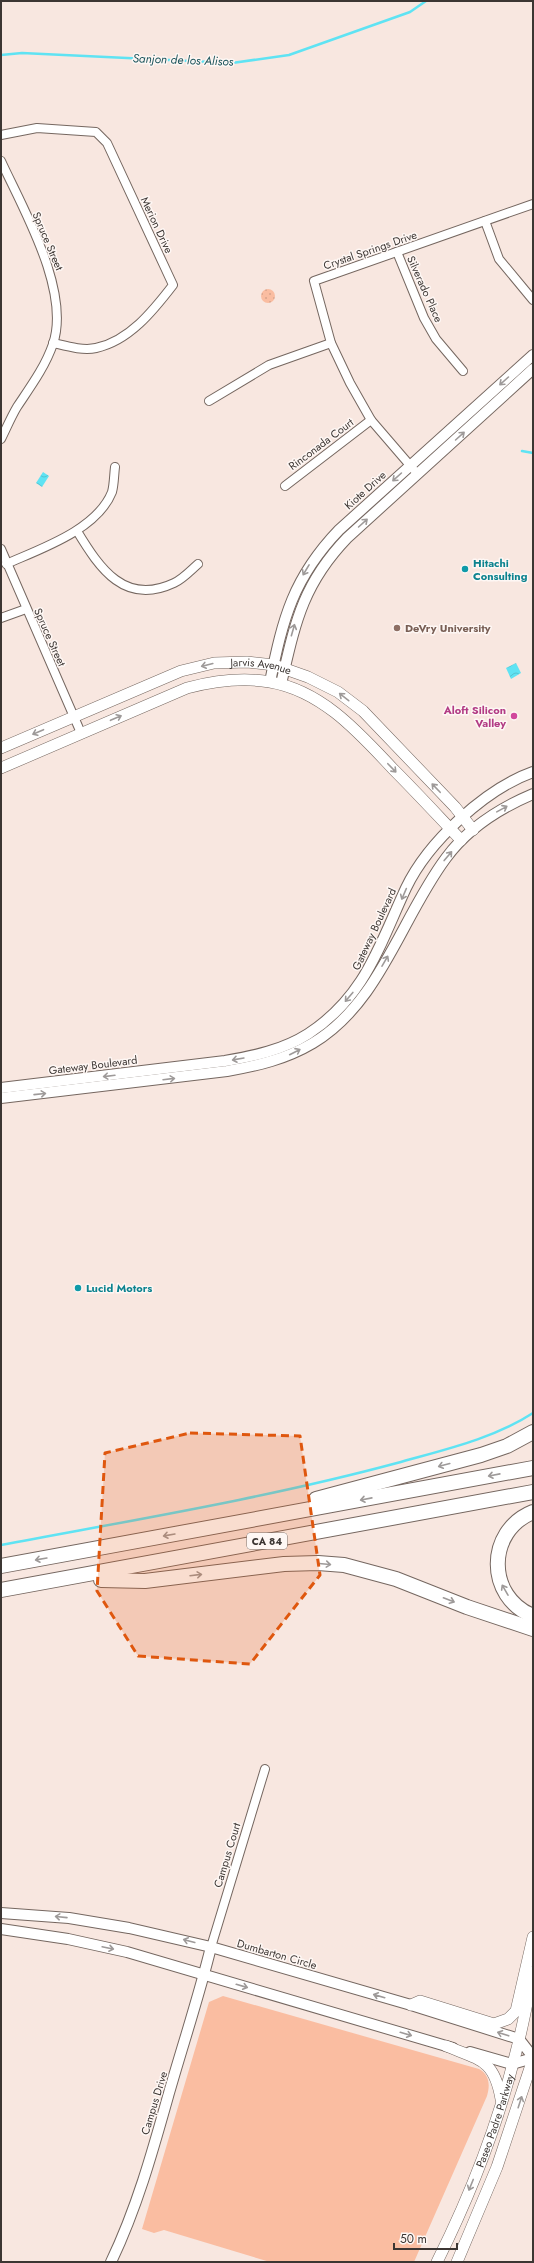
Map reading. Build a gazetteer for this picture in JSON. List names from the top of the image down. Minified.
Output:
{"streets":{"highway":["CA 84"],"main road":["Jarvis Avenue","Paseo Padre Parkway"],"street":["Merion Drive","Spruce Street","Crystal Springs Drive","Silverado Place","Rinconada Court","Kiote Drive","Gateway Boulevard","Campus Court","Dumbarton Circle","Campus Drive"]},"crossings":[["Merion Drive","Spruce Street"],["Spruce Street","Jarvis Avenue"],["Crystal Springs Drive","Silverado Place"],["Crystal Springs Drive","Rinconada Court"],["Crystal Springs Drive","Kiote Drive"],["Kiote Drive","Jarvis Avenue"],["Jarvis Avenue","Gateway Boulevard"],["Campus Court","Dumbarton Circle"],["Campus Court","Campus Drive"],["Dumbarton Circle","Campus Drive"],["Dumbarton Circle","Paseo Padre Parkway"]],"water":["Sanjon de los Alisos"],"places":["Hitachi Consulting","DeVry University","Aloft Silicon Valley","Lucid Motors"],"scale_bar":"50 m"}
